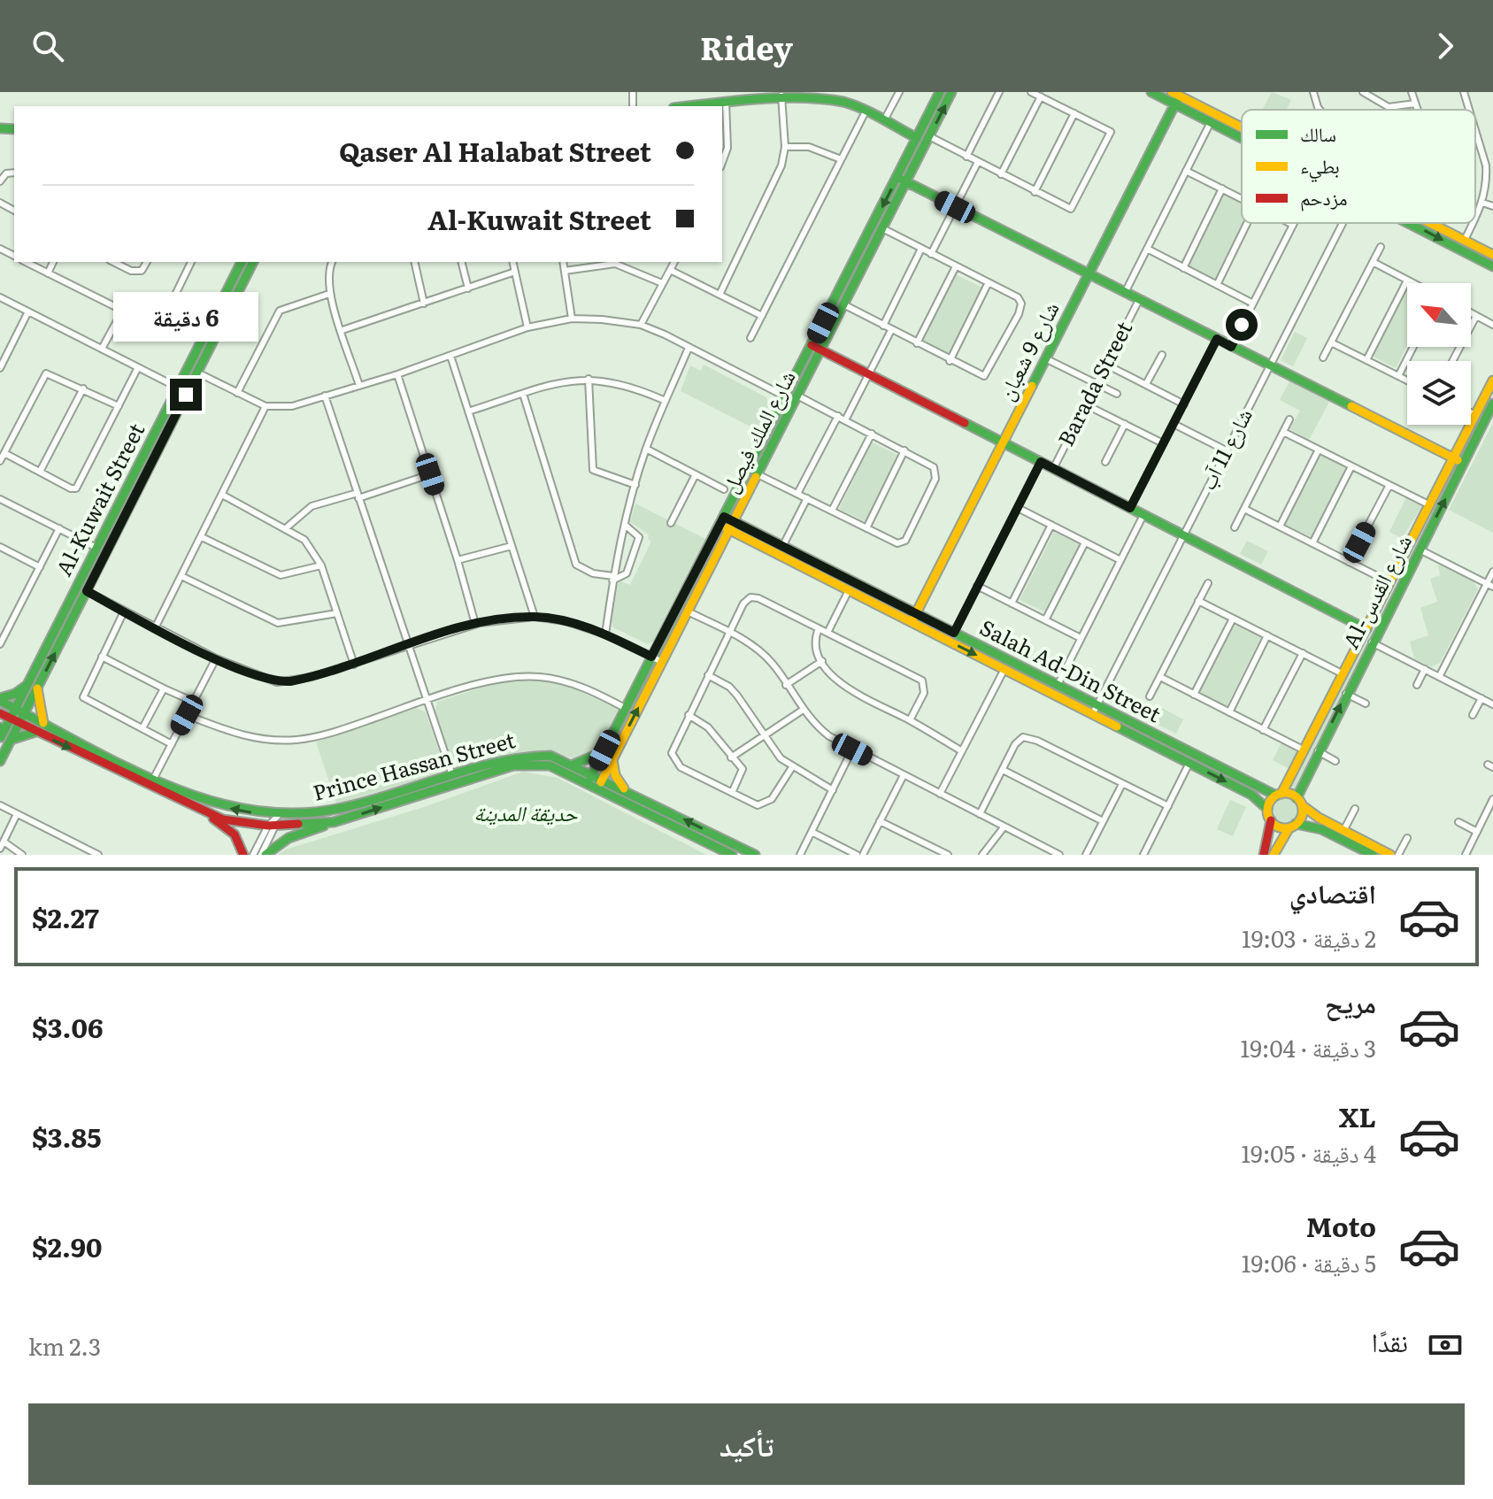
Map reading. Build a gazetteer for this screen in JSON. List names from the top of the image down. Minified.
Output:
{"streets":{"main road":["شارع 9 شعبان","شارع الملك فيصل","Al-Kuwait Street","Al-شارع القدس","Salah Ad-Din Street","Prince Hassan Street"],"street":["Barada Street","شارع 11 آب"]},"crossings":[["شارع 9 شعبان","Salah Ad-Din Street"],["شارع الملك فيصل","Salah Ad-Din Street"],["شارع الملك فيصل","Prince Hassan Street"],["شارع 11 آب","Salah Ad-Din Street"],["Al-Kuwait Street","Prince Hassan Street"],["Al-شارع القدس","Salah Ad-Din Street"]],"parks":["حديقة المدينة"],"legend":["سالك","بطيء","مزدحم"],"north":"top left","page":{"header":"Ridey","banner":["Qaser Al Halabat Street","Al-Kuwait Street"],"bubble":"6 دقيقة","list":[{"name":"اقتصادي","note":"2 دقيقة · 19:03","value":"$2.27"},{"name":"مريح","note":"3 دقيقة · 19:04","value":"$3.06"},{"name":"XL","note":"4 دقيقة · 19:05","value":"$3.85"},{"name":"Moto","note":"5 دقيقة · 19:06","value":"$2.90"}],"pay":["نقدًا","2.3 km"],"buttons":"تأكيد"}}
